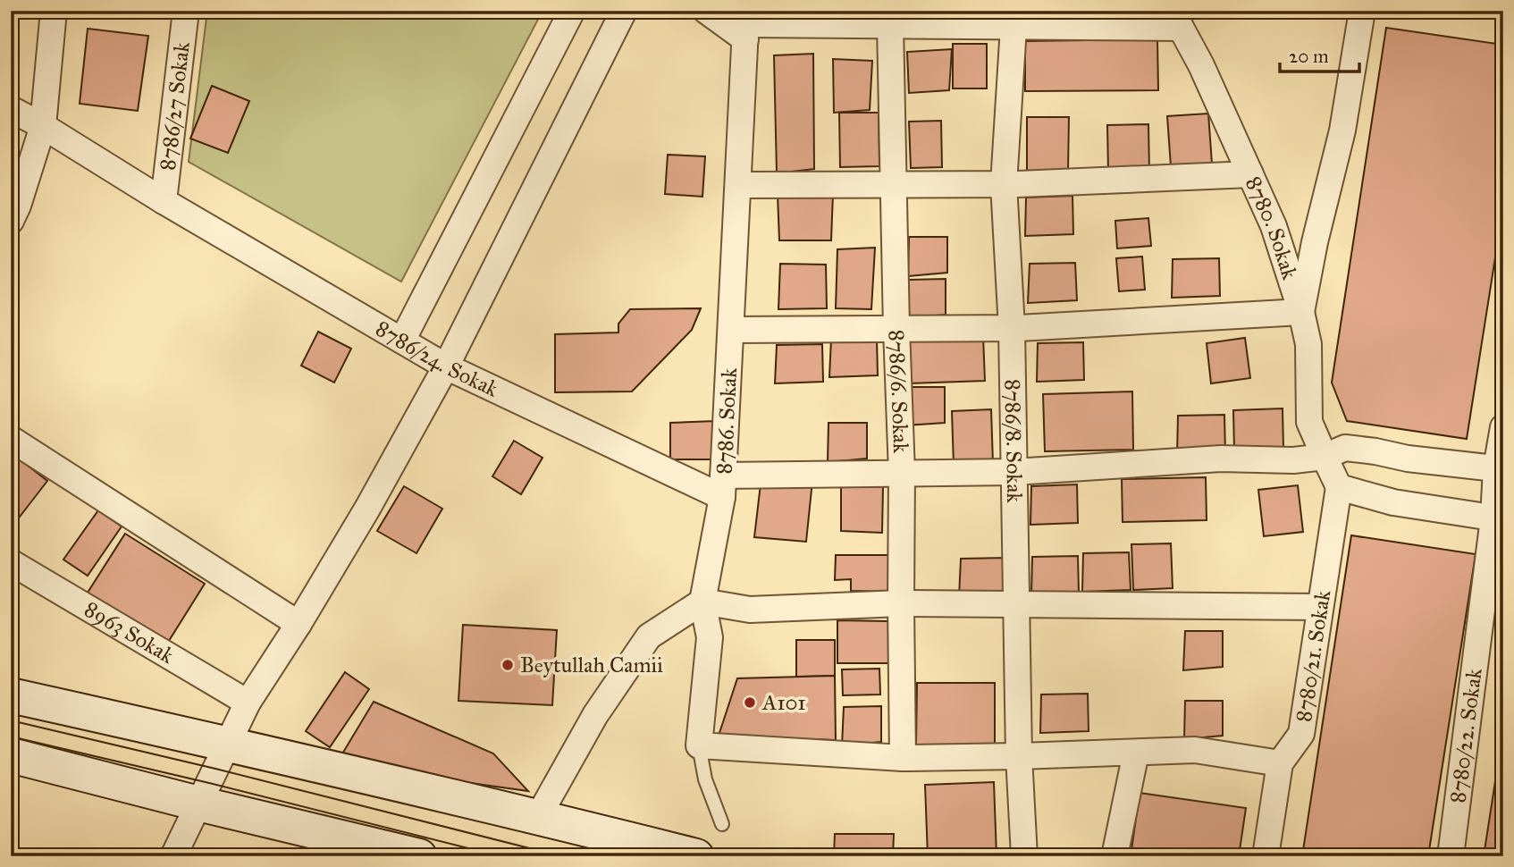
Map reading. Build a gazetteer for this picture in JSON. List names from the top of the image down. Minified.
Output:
{"streets":{"street":["8786/27 Sokak","8780. Sokak","8786/24. Sokak","8786/6. Sokak","8786. Sokak","8786/8. Sokak","8963 Sokak","8780/21. Sokak","8780/22. Sokak"]},"crossings":[["8786/27 Sokak","8786/24. Sokak"],["8780. Sokak","8780/21. Sokak"],["8786/24. Sokak","8786. Sokak"]],"places":["Beytullah Camii","A101"],"scale_bar":"20 m"}
